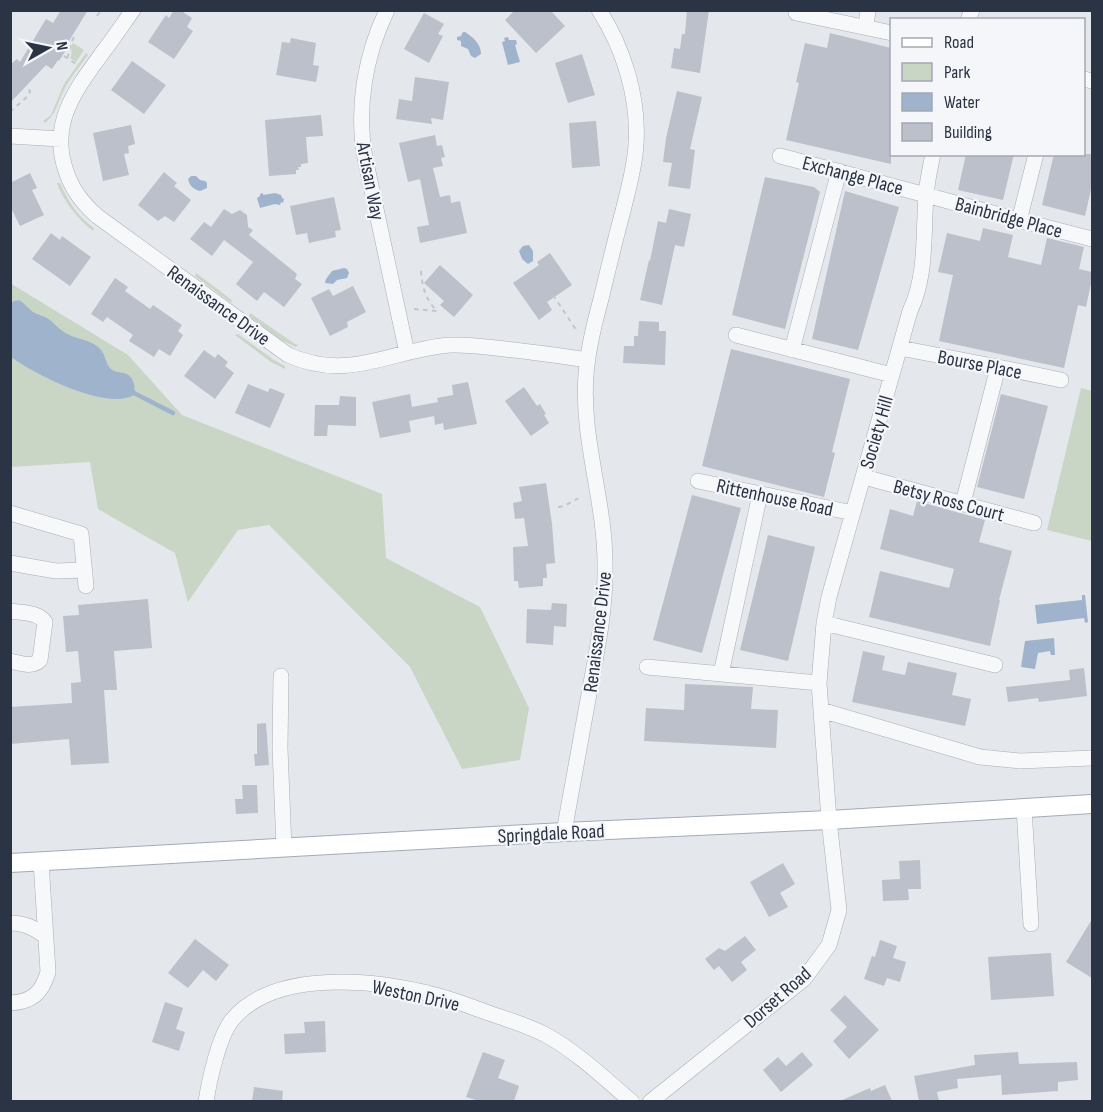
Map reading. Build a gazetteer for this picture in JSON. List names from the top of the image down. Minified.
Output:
{"streets":{"main road":["Springdale Road"],"street":["Exchange Place","Artisan Way","Bainbridge Place","Renaissance Drive","Bourse Place","Society Hill","Rittenhouse Road","Betsy Ross Court","Weston Drive","Dorset Road"]},"crossings":[["Exchange Place","Bainbridge Place"],["Exchange Place","Society Hill"],["Artisan Way","Renaissance Drive"],["Bainbridge Place","Society Hill"],["Renaissance Drive","Springdale Road"],["Bourse Place","Society Hill"],["Society Hill","Rittenhouse Road"],["Society Hill","Betsy Ross Court"],["Society Hill","Springdale Road"],["Society Hill","Dorset Road"],["Springdale Road","Dorset Road"]],"legend":["Road","Park","Water","Building"],"north":"right"}
